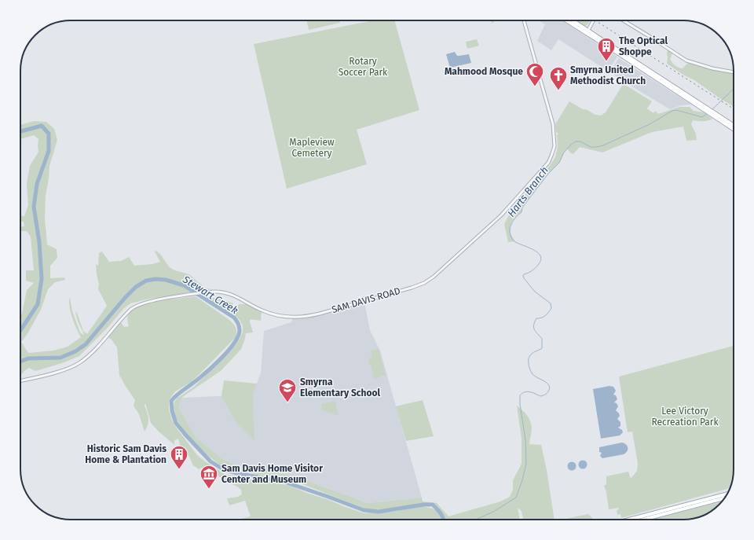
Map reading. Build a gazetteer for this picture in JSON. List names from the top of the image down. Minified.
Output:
{"streets":{"street":["SAM DAVIS ROAD"]},"water":["Harts Branch","Stewart Creek"],"parks":["Rotary Soccer Park","Mapleview Cemetery","Lee Victory Recreation Park"],"places":{"building":["The Optical Shoppe","Historic Sam Davis Home & Plantation"],"mosque":["Mahmood Mosque"],"church":["Smyrna United Methodist Church"],"school or university":["Smyrna Elementary School"],"museum":["Sam Davis Home Visitor Center and Museum"]}}
